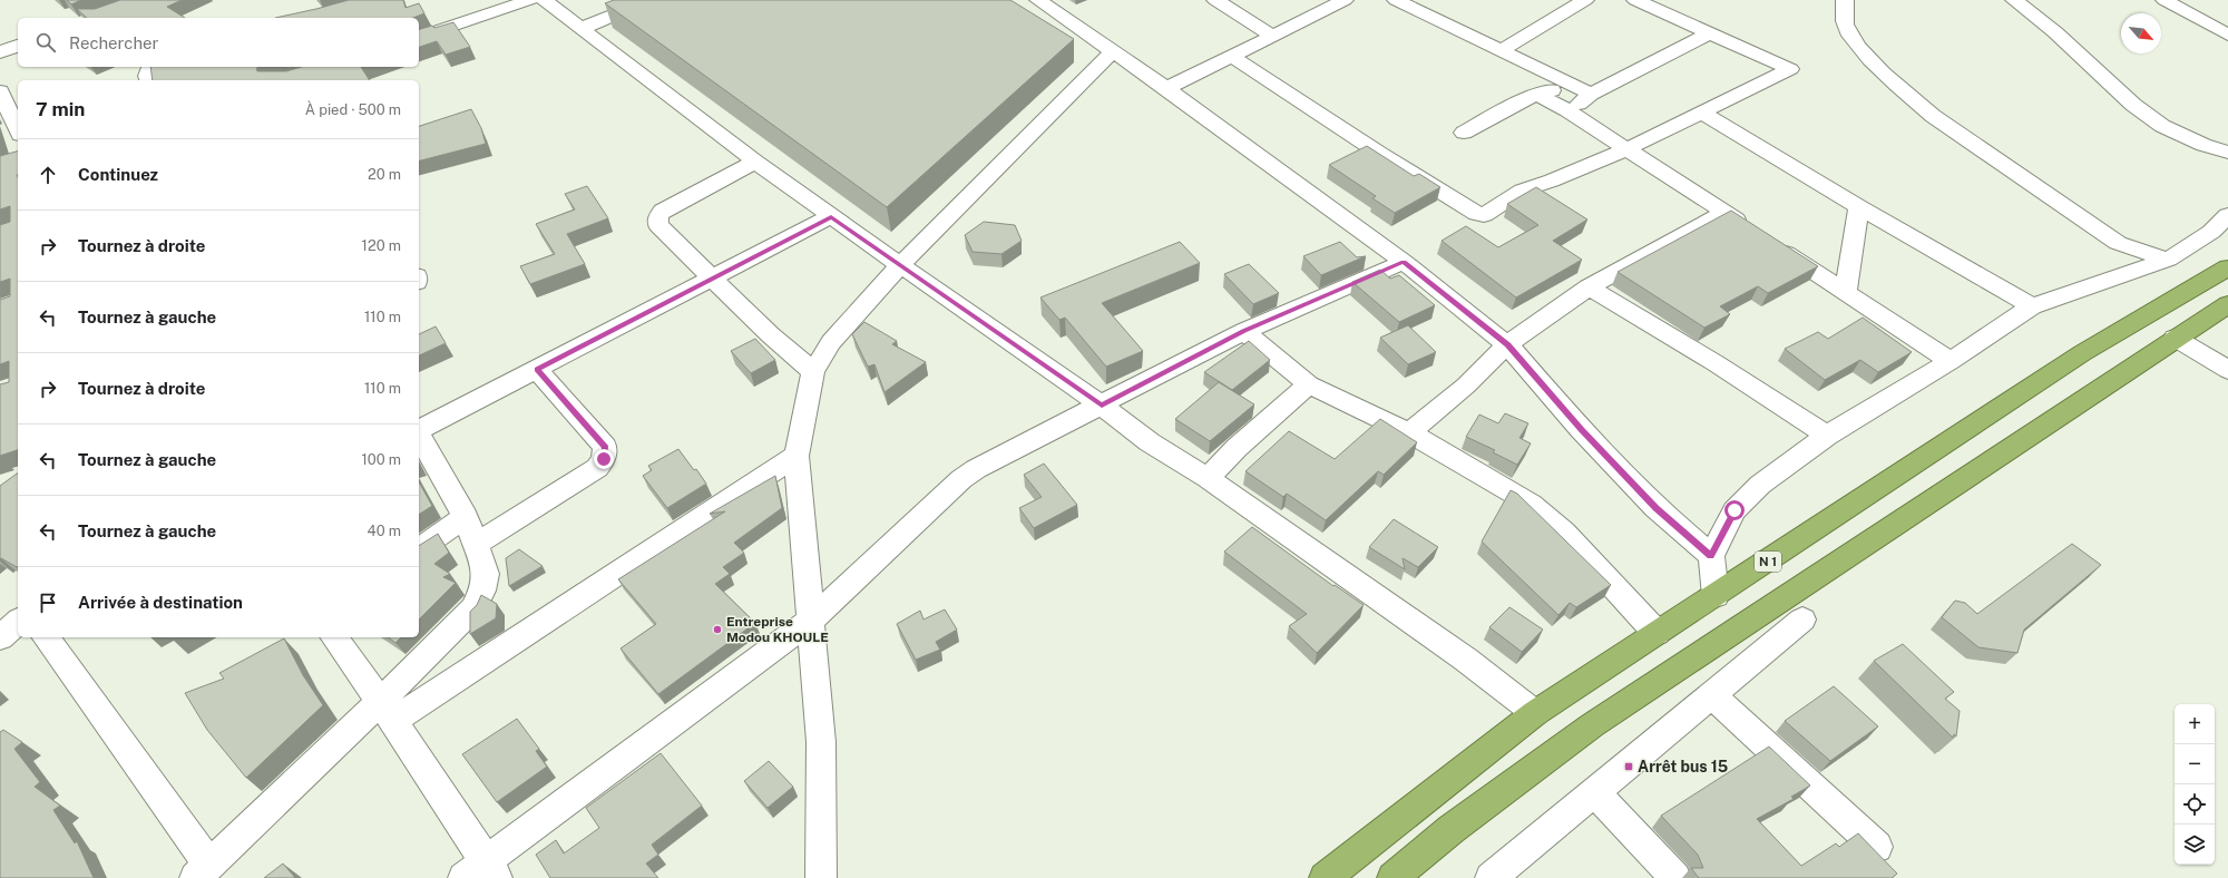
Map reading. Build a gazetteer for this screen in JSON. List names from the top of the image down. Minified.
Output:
{"streets":{"highway":["N 1"]},"places":{"other":["Entreprise Modou KHOULE"],"transit":["Arrêt bus 15"]},"north":"bottom right","page":{"search":"Rechercher","heading":["7 min","À pied · 500 m"],"list":[["Continuez","20 m"],["Tournez à droite","120 m"],["Tournez à gauche","110 m"],["Tournez à droite","110 m"],["Tournez à gauche","100 m"],["Tournez à gauche","40 m"],"Arrivée à destination"],"map_buttons":["+","−"]}}
